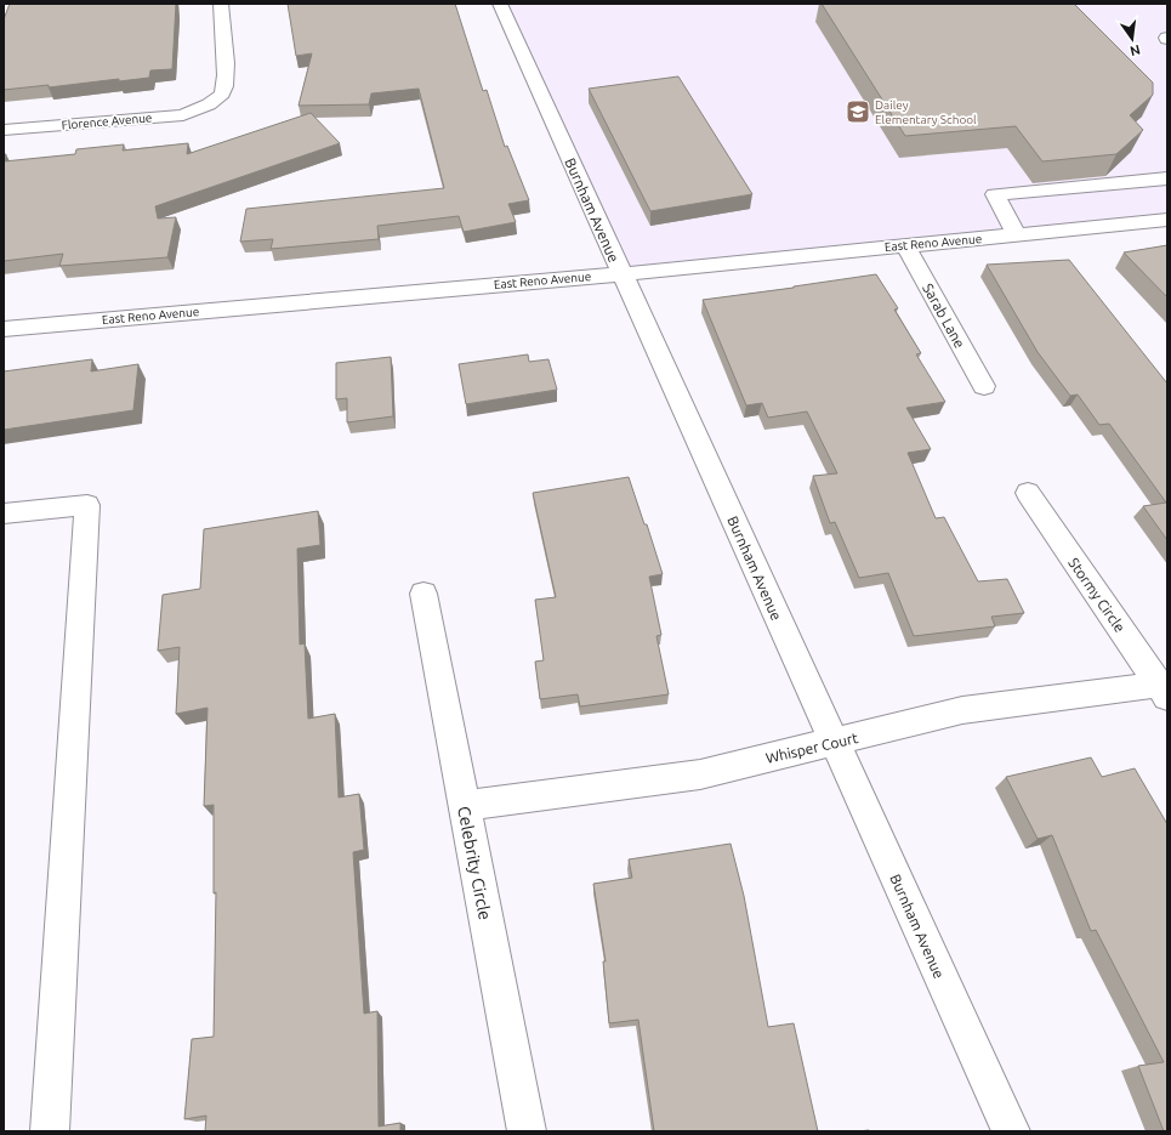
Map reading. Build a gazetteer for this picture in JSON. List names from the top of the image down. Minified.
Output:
{"streets":{"street":["Florence Avenue","Burnham Avenue","East Reno Avenue","Sarab Lane","Stormy Circle","Whisper Court","Celebrity Circle"]},"crossings":[["Burnham Avenue","East Reno Avenue"],["Burnham Avenue","Whisper Court"],["East Reno Avenue","Sarab Lane"],["Stormy Circle","Whisper Court"],["Whisper Court","Celebrity Circle"]],"places":{"school or university":["Dailey Elementary School"]},"north":"bottom"}
